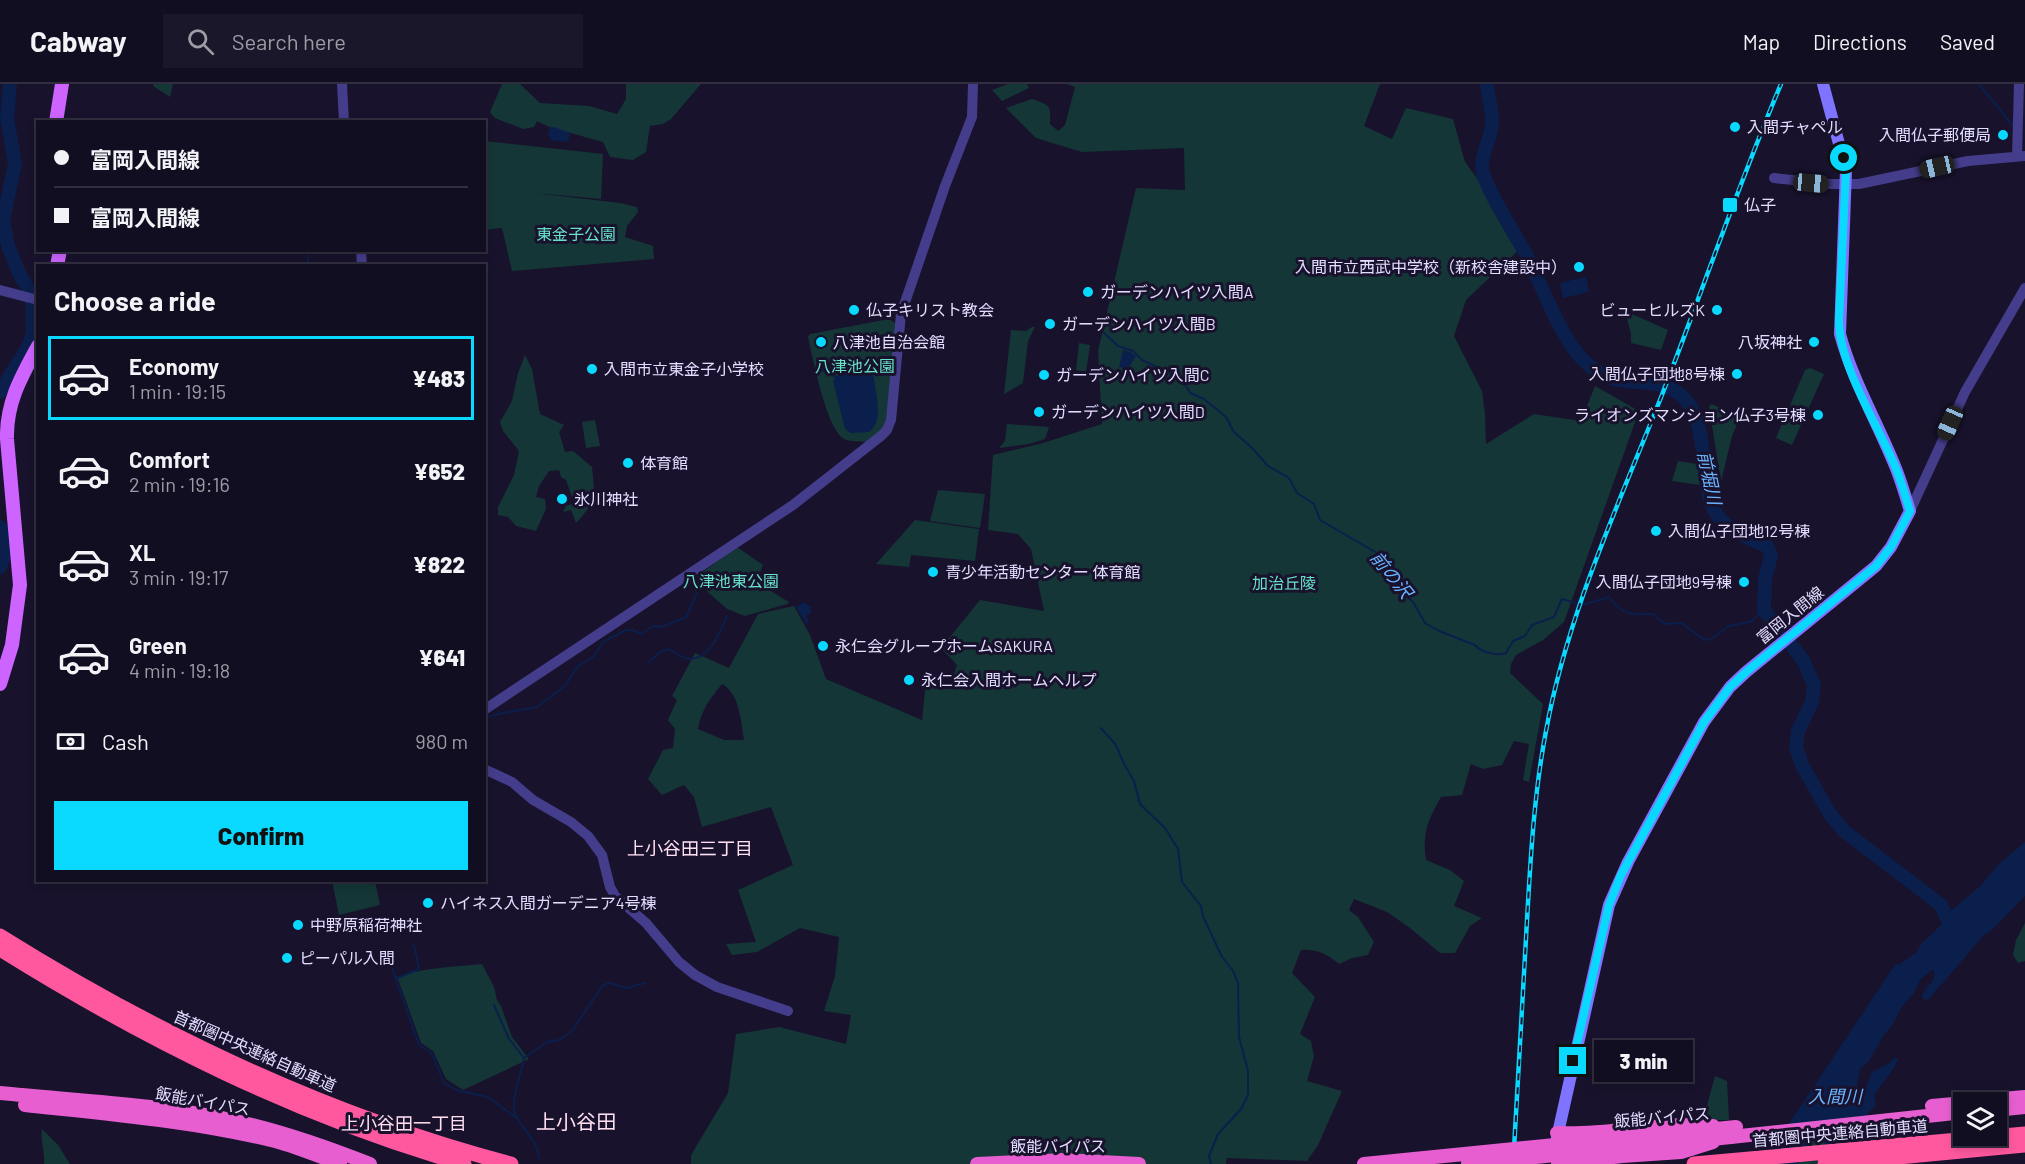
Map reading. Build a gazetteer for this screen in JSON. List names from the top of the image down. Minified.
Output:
{"streets":{"highway":["首都圏中央連絡自動車道","飯能バイパス"],"main road":["富岡入間線"]},"districts":["上小谷田三丁目","上小谷田","上小谷田一丁目"],"water":["前堀川","前の沢","入間川"],"parks":["東金子公園","八津池公園","八津池東公園","加治丘陵"],"places":{"other":["入間チャペル","入間仏子郵便局","入間市立西武中学校（新校舎建設中）","ガーデンハイツ入間A","仏子キリスト教会","ビューヒルズK","ガーデンハイツ入間B","八津池自治会館","八坂神社","入間市立東金子小学校","入間仏子団地8号棟","ガーデンハイツ入間C","ガーデンハイツ入間D","ライオンズマンション仏子3号棟","体育館","氷川神社","入間仏子団地12号棟","青少年活動センター 体育館","入間仏子団地9号棟","永仁会グループホームSAKURA","永仁会入間ホームヘルプ","ハイネス入間ガーデニア4号棟","中野原稲荷神社","ピーパル入間"],"transit":["仏子"]},"page":{"header":"Cabway","search":"Search here","nav":["Map","Directions","Saved"],"banner":["富岡入間線","富岡入間線"],"heading":"Choose a ride","list":[{"name":"Economy","note":"1 min · 19:15","value":"¥483"},{"name":"Comfort","note":"2 min · 19:16","value":"¥652"},{"name":"XL","note":"3 min · 19:17","value":"¥822"},{"name":"Green","note":"4 min · 19:18","value":"¥641"}],"pay":["Cash","980 m"],"buttons":"Confirm","bubble":"3 min"}}
